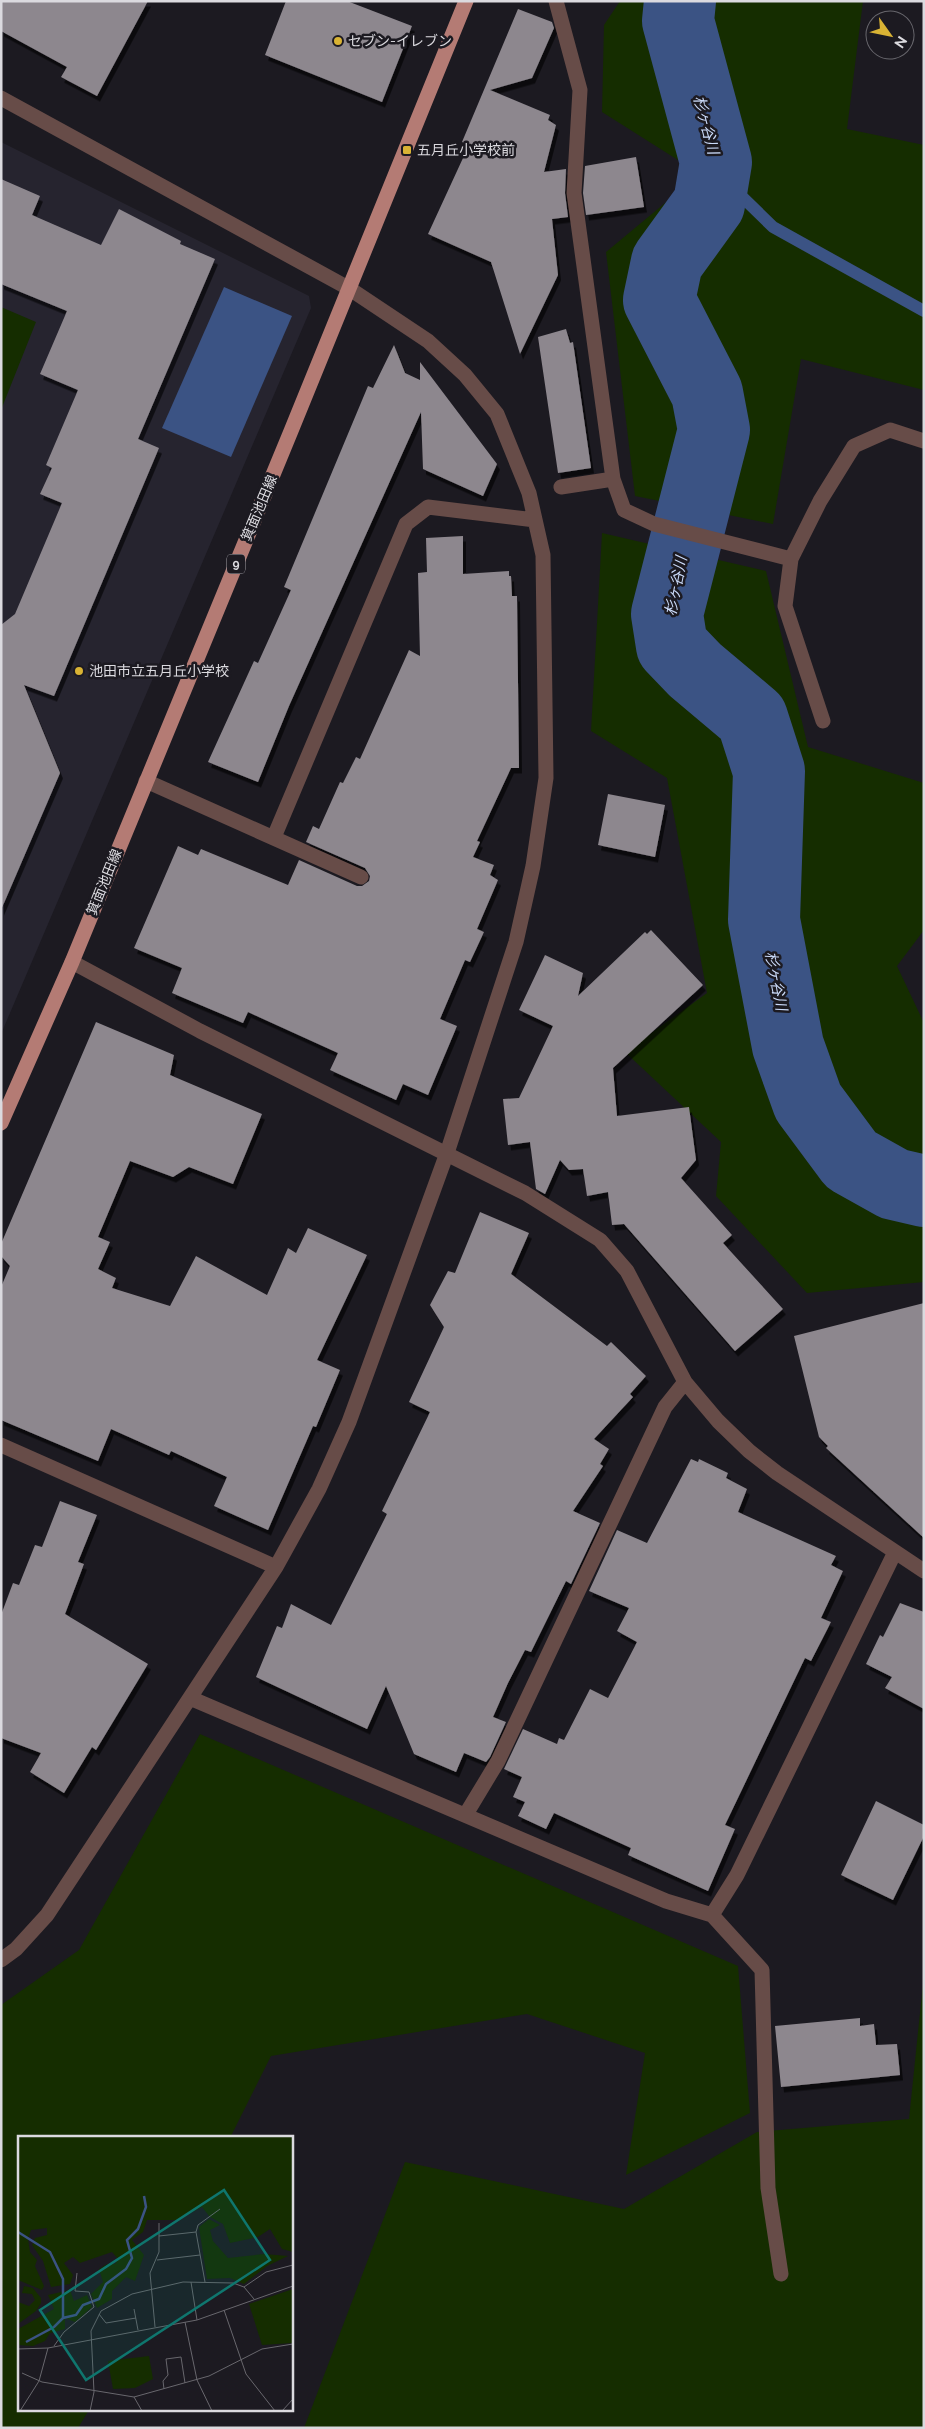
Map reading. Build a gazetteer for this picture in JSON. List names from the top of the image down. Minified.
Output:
{"streets":{"main road":["箕面池田線","9"]},"water":["杉ヶ谷川"],"places":{"other":["セブン-イレブン","池田市立五月丘小学校"],"transit":["五月丘小学校前"]},"north":"bottom right"}
